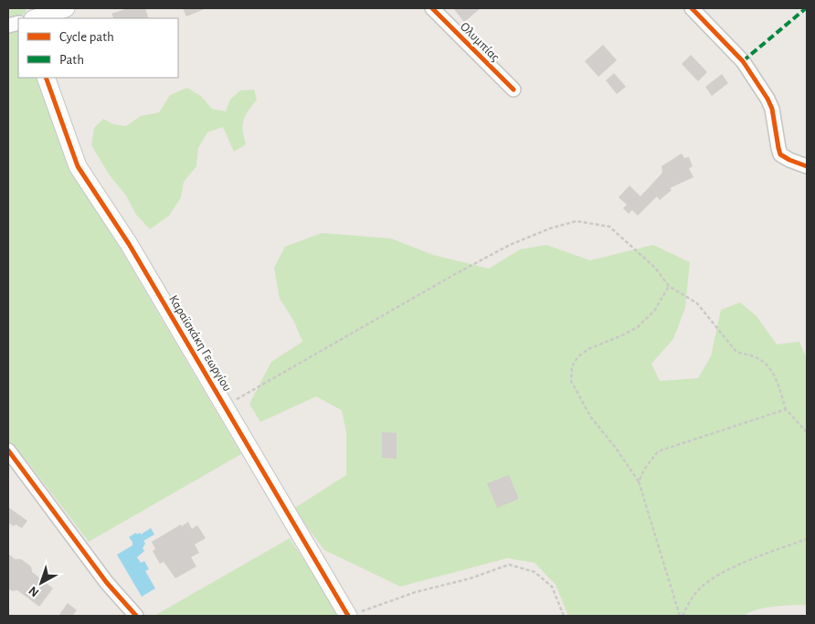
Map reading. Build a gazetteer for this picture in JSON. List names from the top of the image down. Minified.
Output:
{"streets":{"street":["Ολυμπίας","Καραϊσκάκη Γεωργίου"]},"legend":["Cycle path","Path"],"north":"bottom left"}
